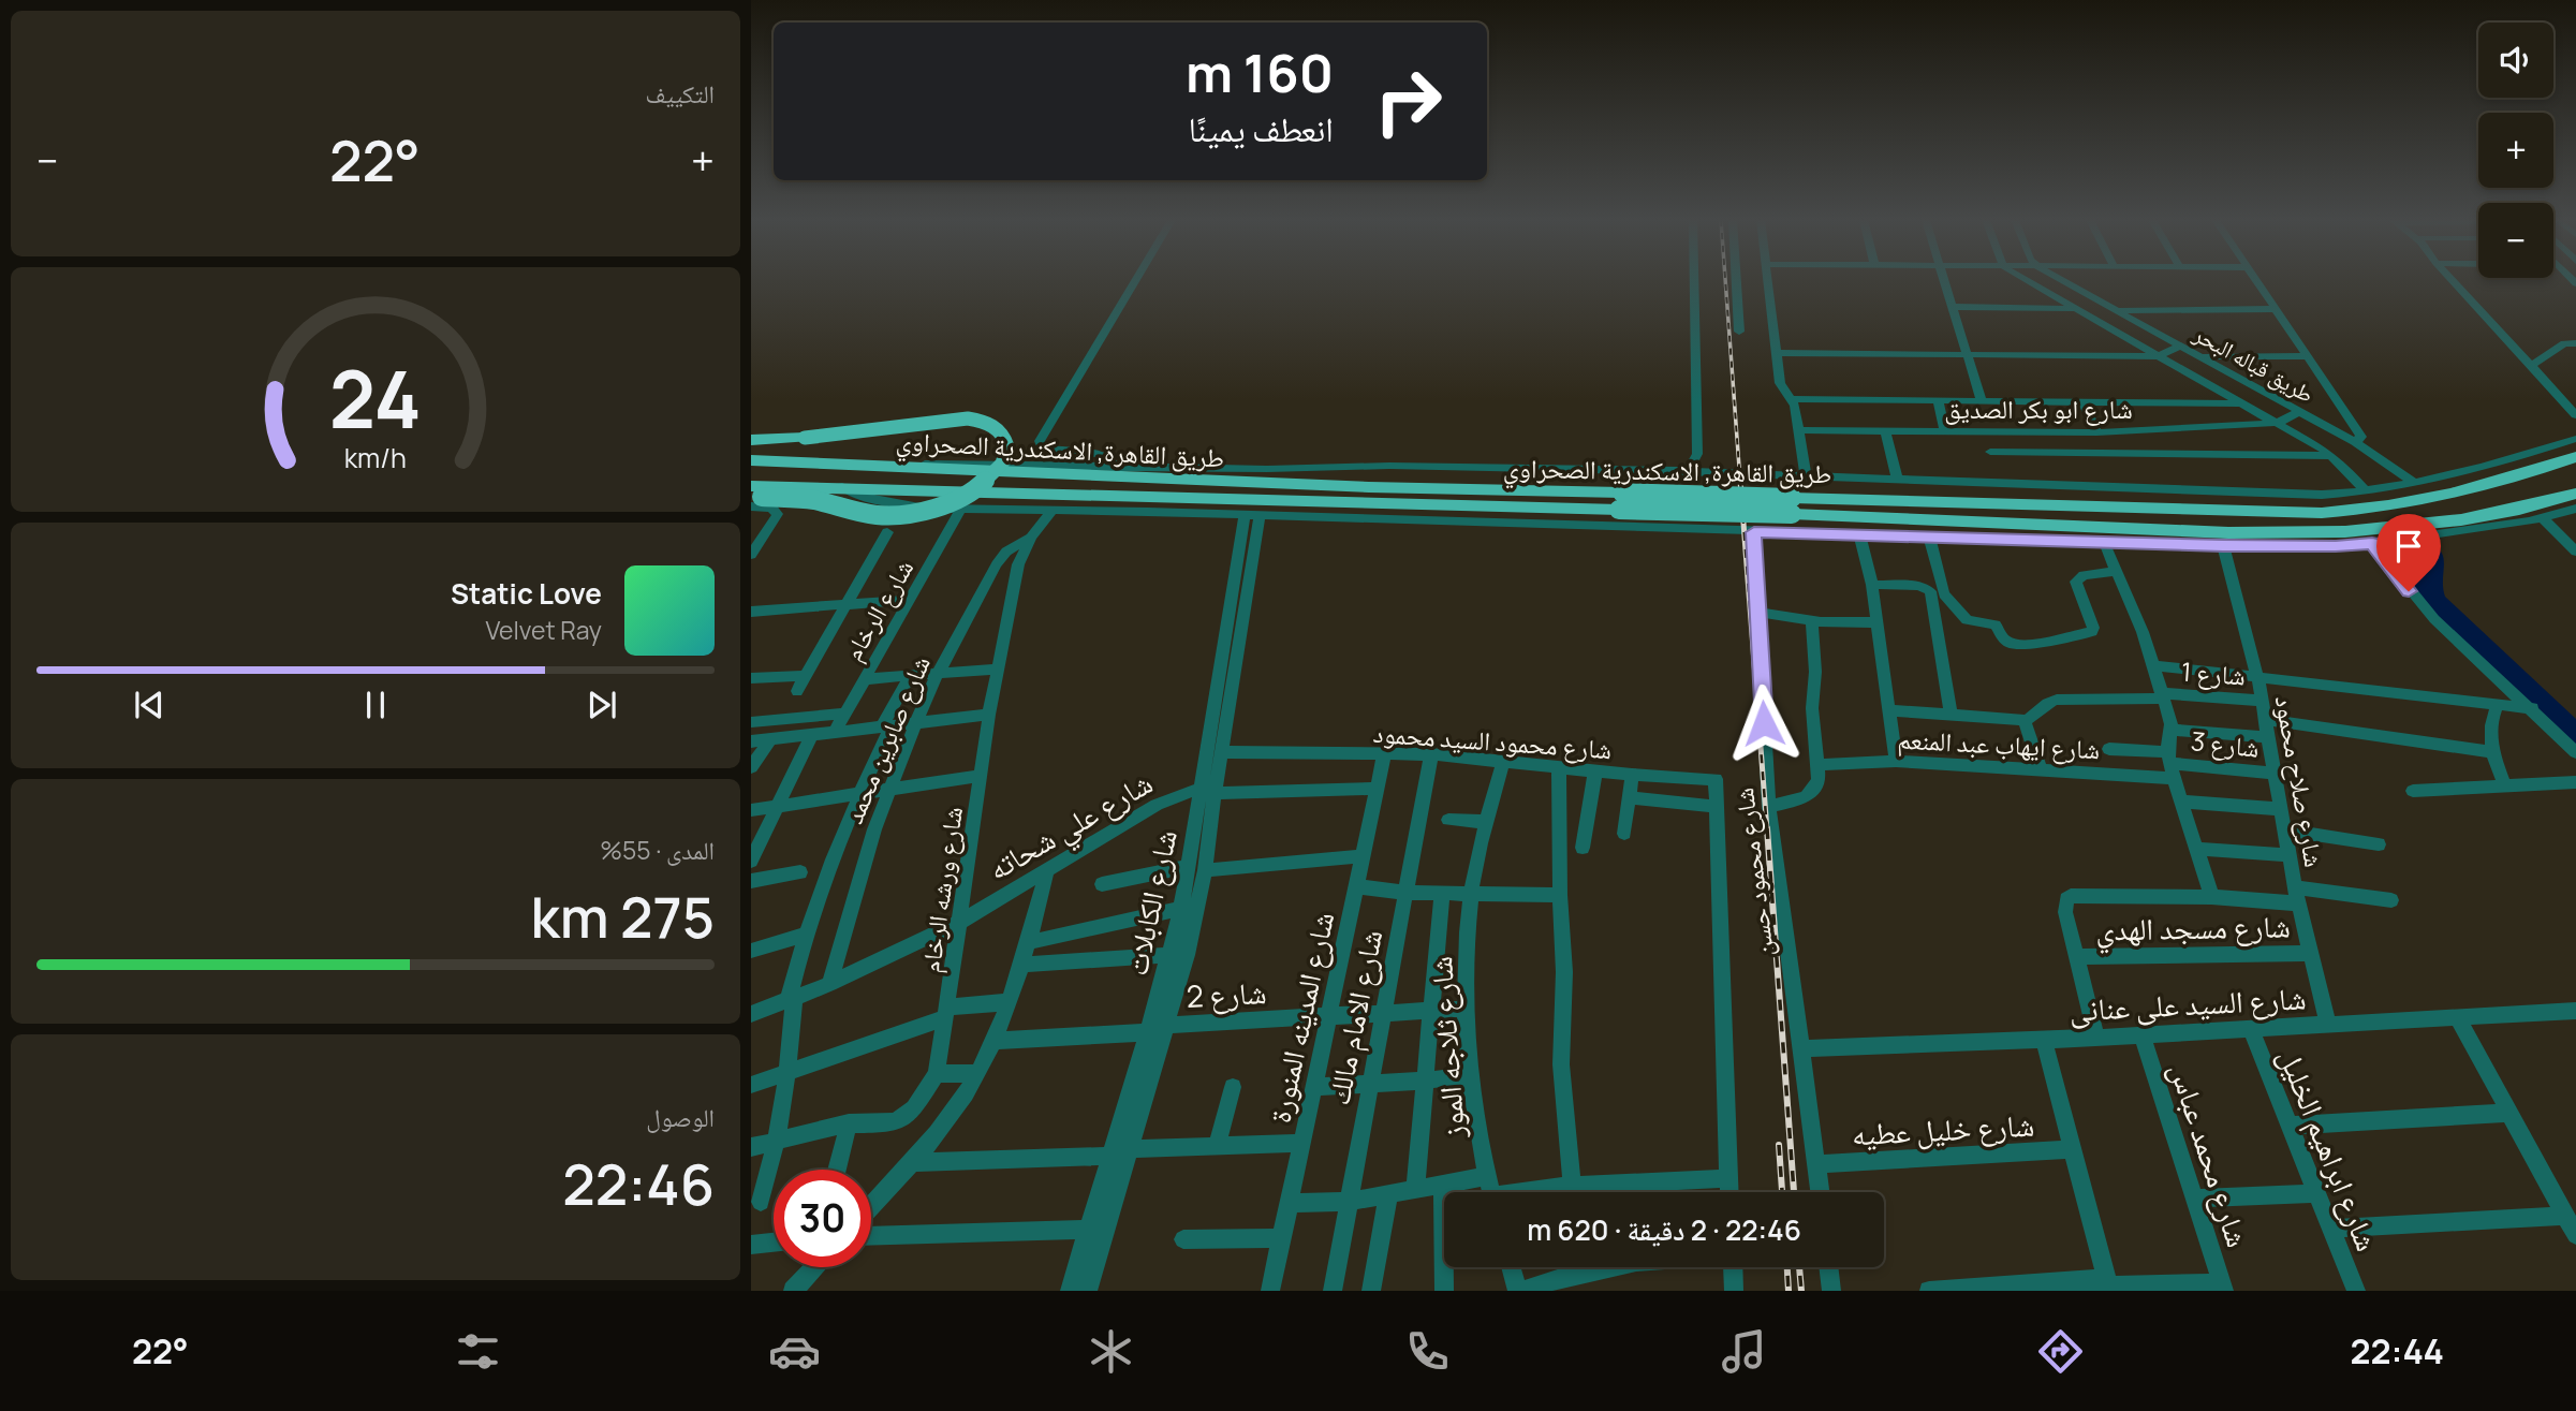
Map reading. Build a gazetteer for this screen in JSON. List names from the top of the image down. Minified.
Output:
{"streets":{"highway":["طريق القاهرة, الاسكندرية الصحراوي"],"street":["طريق قباله البحر","شارع ابو بكر الصديق","شارع الرخام","شارع 1","شارع صابرين محمد","شارع محمود السيد محمود","شارع ايهاب عبد المنعم","شارع 3","شارع صلاح محمود","شارع علي شحاته","شارع محمود حسن","شارع ورشه الرخام","شارع الكابلات","شارع مسجد الهدي","شارع 2","شارع السيد على عنانى","شارع المدينه المنورة","شارع الامام مالك","شارع ثلاجه الموز","شارع خليل عطيه","شارع ابراهيم الخليل","شارع محمد عباس"]},"crossings":[["طريق قباله البحر","شارع ابو بكر الصديق"],["شارع 1","شارع صلاح محمود"],["شارع صابرين محمد","شارع علي شحاته"],["شارع صابرين محمد","شارع ورشه الرخام"],["شارع محمود السيد محمود","شارع محمود حسن"],["شارع محمود السيد محمود","شارع الكابلات"],["شارع محمود السيد محمود","شارع المدينه المنورة"],["شارع محمود السيد محمود","شارع الامام مالك"],["شارع محمود السيد محمود","شارع ثلاجه الموز"],["شارع 3","شارع صلاح محمود"],["شارع صلاح محمود","شارع مسجد الهدي"],["شارع صلاح محمود","شارع السيد على عنانى"],["شارع علي شحاته","شارع ورشه الرخام"],["شارع علي شحاته","شارع الكابلات"],["شارع علي شحاته","شارع المدينه المنورة"],["شارع محمود حسن","شارع السيد على عنانى"],["شارع محمود حسن","شارع خليل عطيه"],["شارع الكابلات","شارع 2"],["شارع 2","شارع المدينه المنورة"],["شارع 2","شارع الامام مالك"],["شارع 2","شارع ثلاجه الموز"],["شارع السيد على عنانى","شارع ابراهيم الخليل"],["شارع السيد على عنانى","شارع محمد عباس"]],"page":{"tile":["التكييف",["المدى · 55%","275 km"],["الوصول","22:46"]],"map_buttons":["+","−"],"turn":["160 m","انعطف يمينًا"],"heat":["−","22°","+"],"song":["Static Love","Velvet Ray"],"limit":"30","trip":"22:46 · 2 دقيقة · 620 m","tabs":["22:44","22°"],"gauge":["24","km/h"]}}
